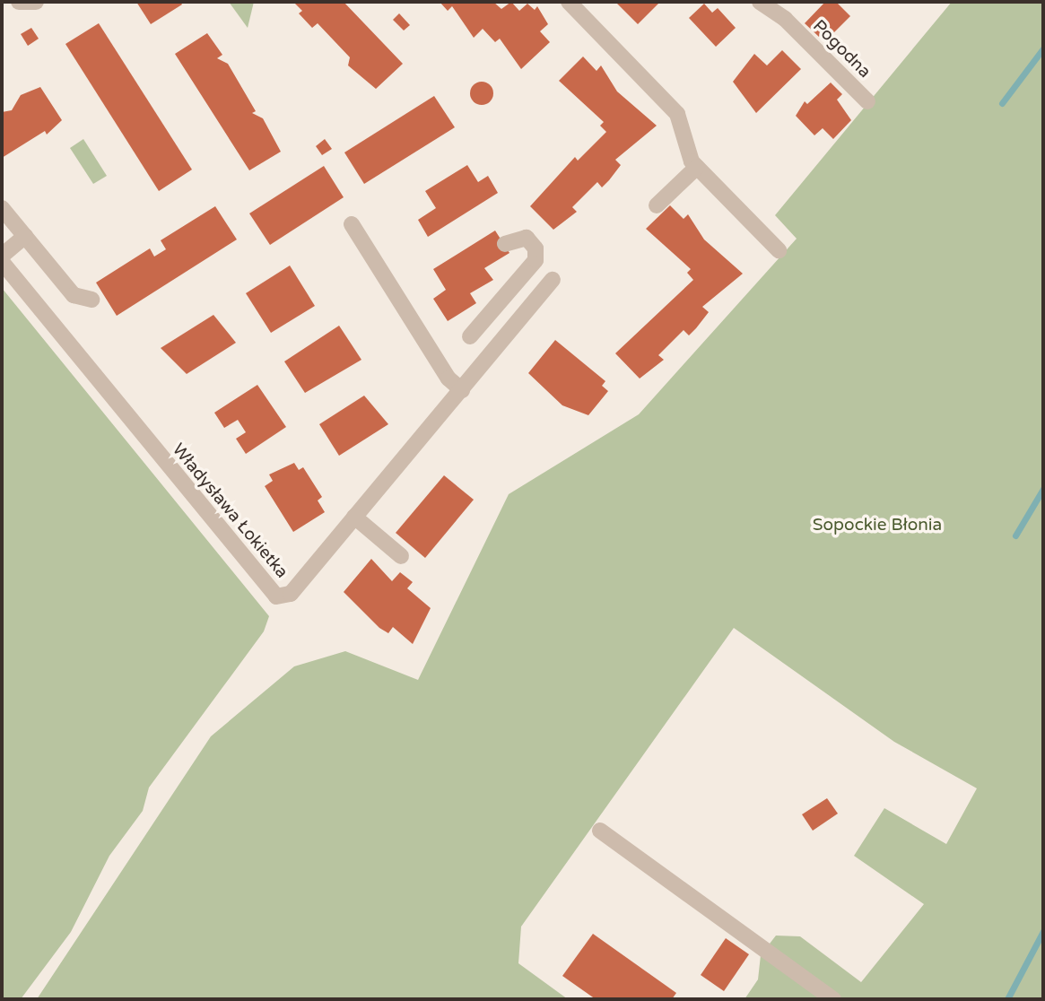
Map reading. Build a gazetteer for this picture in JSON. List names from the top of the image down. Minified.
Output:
{"streets":{"street":["Pogodna","Władysława Łokietka"]},"parks":["Sopockie Błonia"]}
